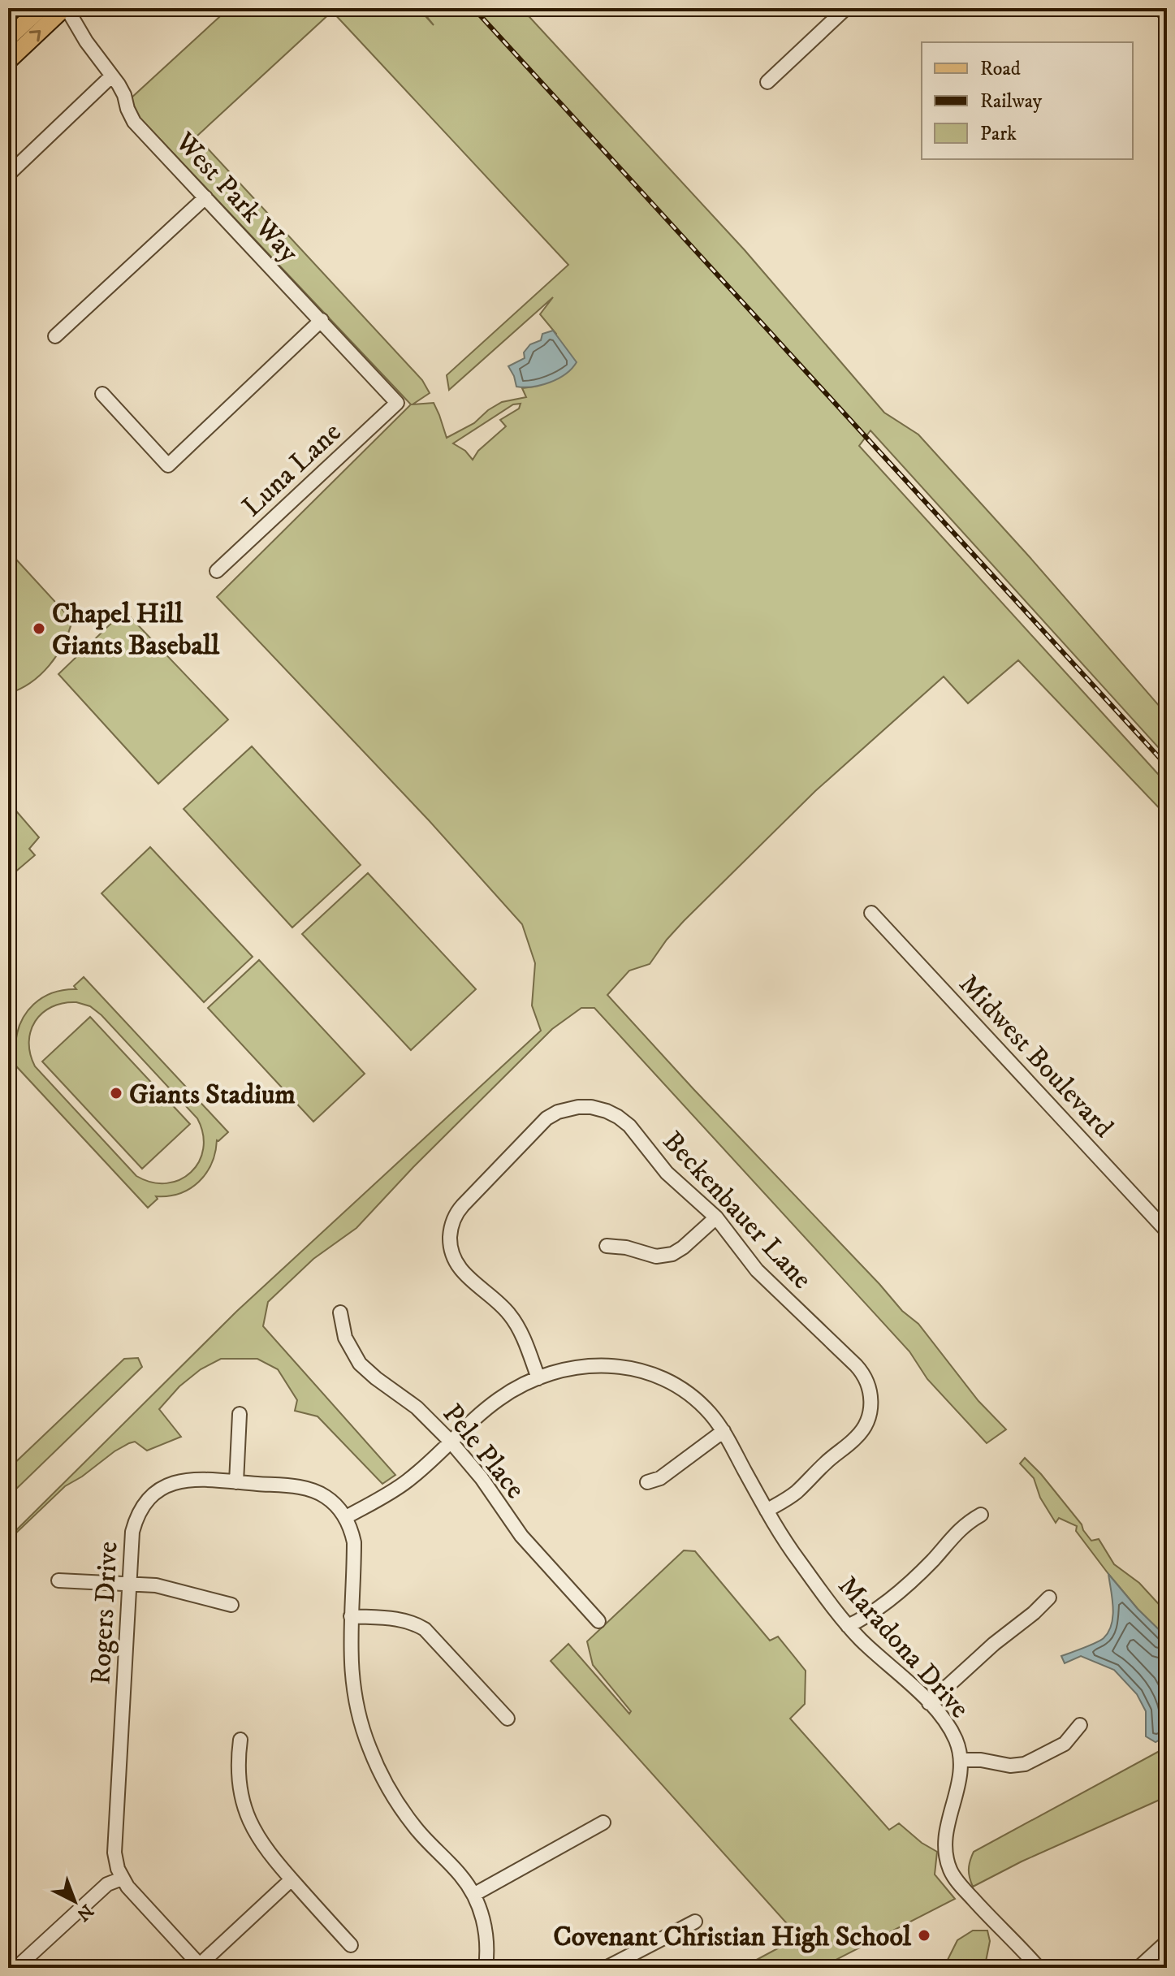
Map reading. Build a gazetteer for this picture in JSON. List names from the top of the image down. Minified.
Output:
{"streets":{"street":["West Park Way","Luna Lane","Midwest Boulevard","Beckenbauer Lane","Pele Place","Rogers Drive","Maradona Drive"]},"crossings":[["West Park Way","Luna Lane"],["Beckenbauer Lane","Maradona Drive"],["Pele Place","Maradona Drive"],["Rogers Drive","Maradona Drive"]],"places":["Chapel Hill Giants Baseball","Giants Stadium","Covenant Christian High School"],"legend":["Road","Railway","Park"],"north":"bottom right"}
